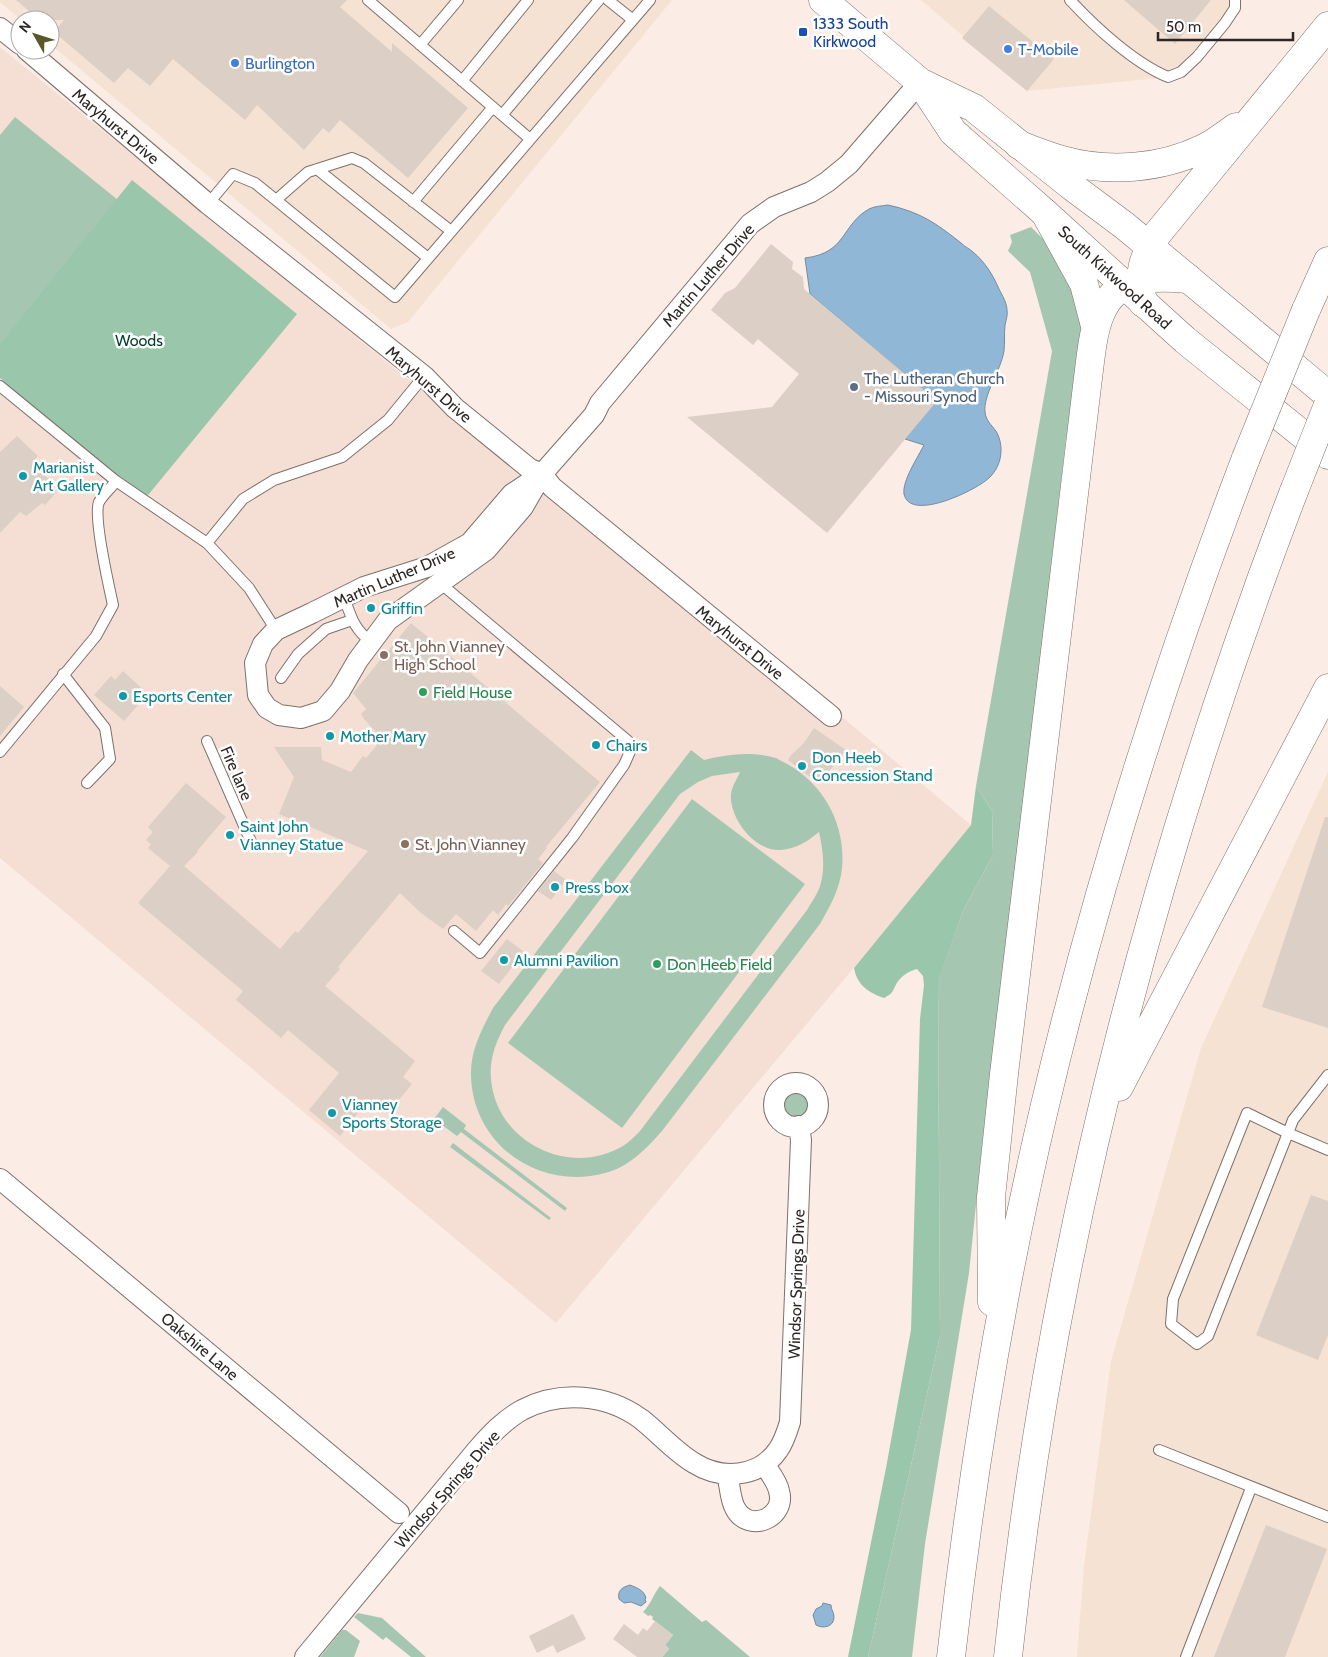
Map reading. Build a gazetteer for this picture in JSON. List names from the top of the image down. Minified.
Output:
{"streets":{"main road":["South Kirkwood Road"],"street":["Maryhurst Drive","Martin Luther Drive","Windsor Springs Drive","Oakshire Lane"],"lane":["Fire lane"]},"crossings":[["Maryhurst Drive","Martin Luther Drive"],["Martin Luther Drive","South Kirkwood Road"]],"parks":["Woods"],"places":{"transit":["1333 South Kirkwood"],"other":["T-Mobile","Burlington","The Lutheran Church - Missouri Synod","Marianist Art Gallery","Griffin","St. John Vianney High School","Field House","Esports Center","Mother Mary","Chairs","Don Heeb Concession Stand","Saint John Vianney Statue","St. John Vianney","Press box","Alumni Pavilion","Don Heeb Field","Vianney Sports Storage"]},"scale_bar":"50 m","north":"top left"}
